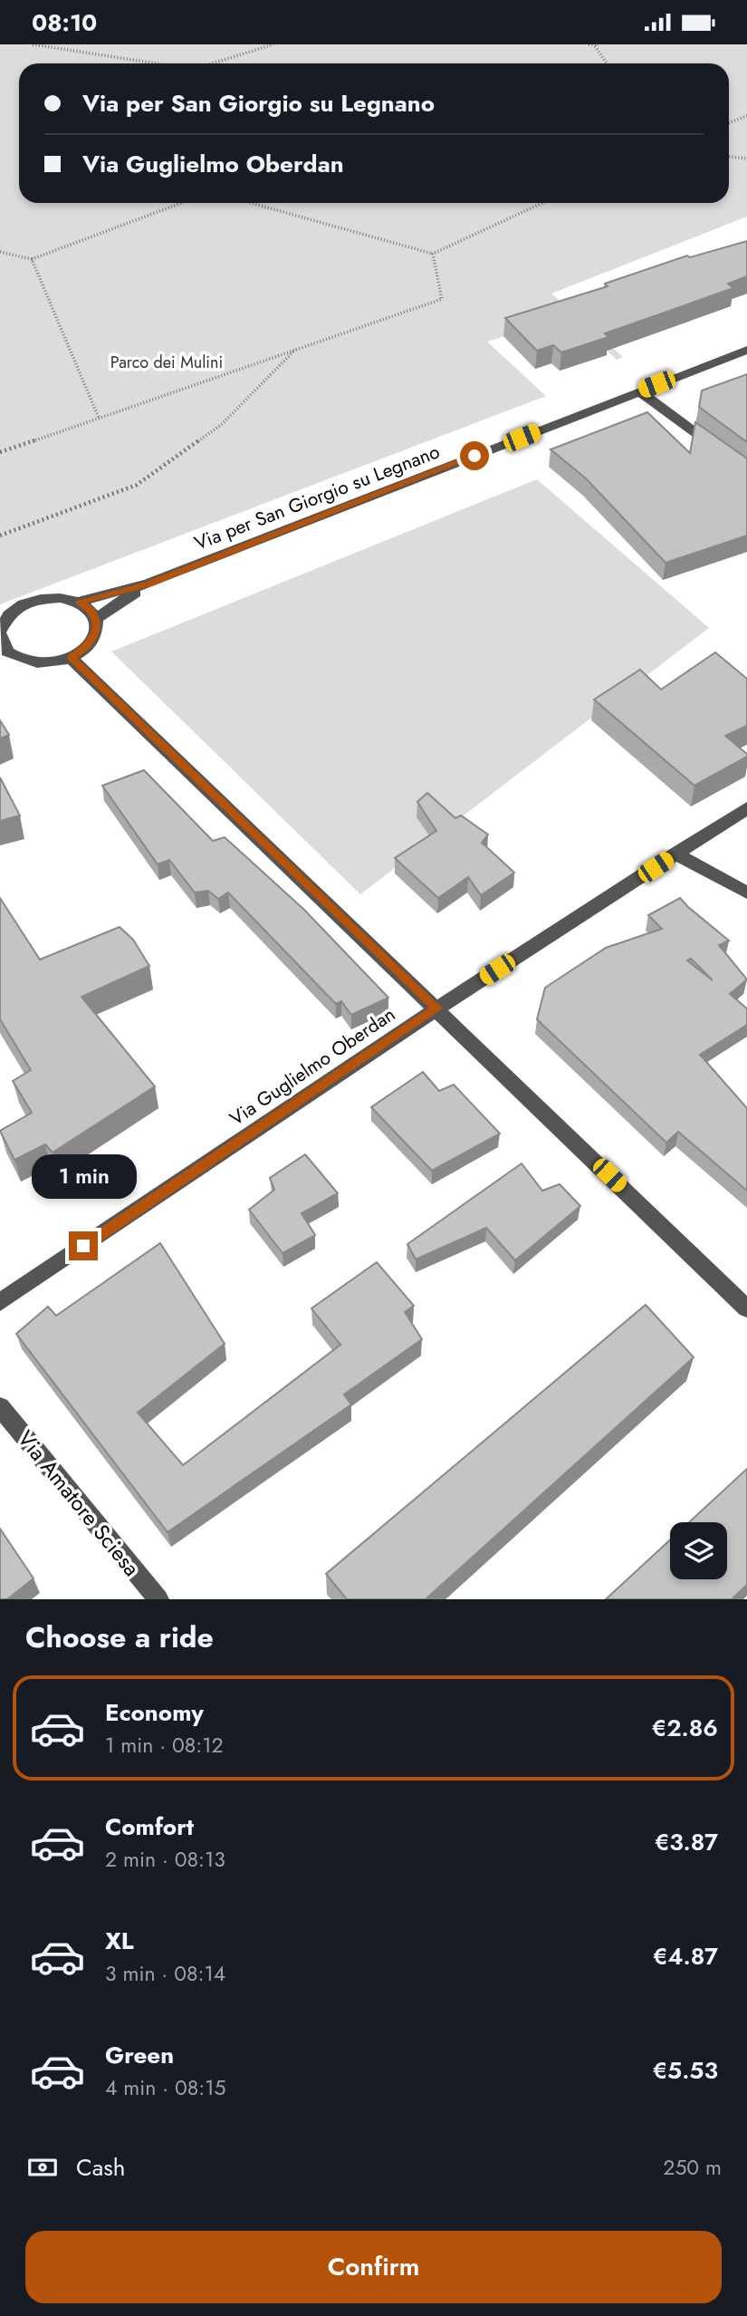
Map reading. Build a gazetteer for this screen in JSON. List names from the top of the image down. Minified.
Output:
{"streets":{"street":["Via per San Giorgio su Legnano","Via Guglielmo Oberdan","Via Amatore Sciesa"]},"parks":["Parco dei Mulini"],"page":{"status":"08:10","banner":["Via per San Giorgio su Legnano","Via Guglielmo Oberdan"],"bubble":"1 min","heading":"Choose a ride","list":[{"name":"Economy","note":"1 min · 08:12","value":"€2.86"},{"name":"Comfort","note":"2 min · 08:13","value":"€3.87"},{"name":"XL","note":"3 min · 08:14","value":"€4.87"},{"name":"Green","note":"4 min · 08:15","value":"€5.53"}],"pay":["Cash","250 m"],"buttons":"Confirm"}}
